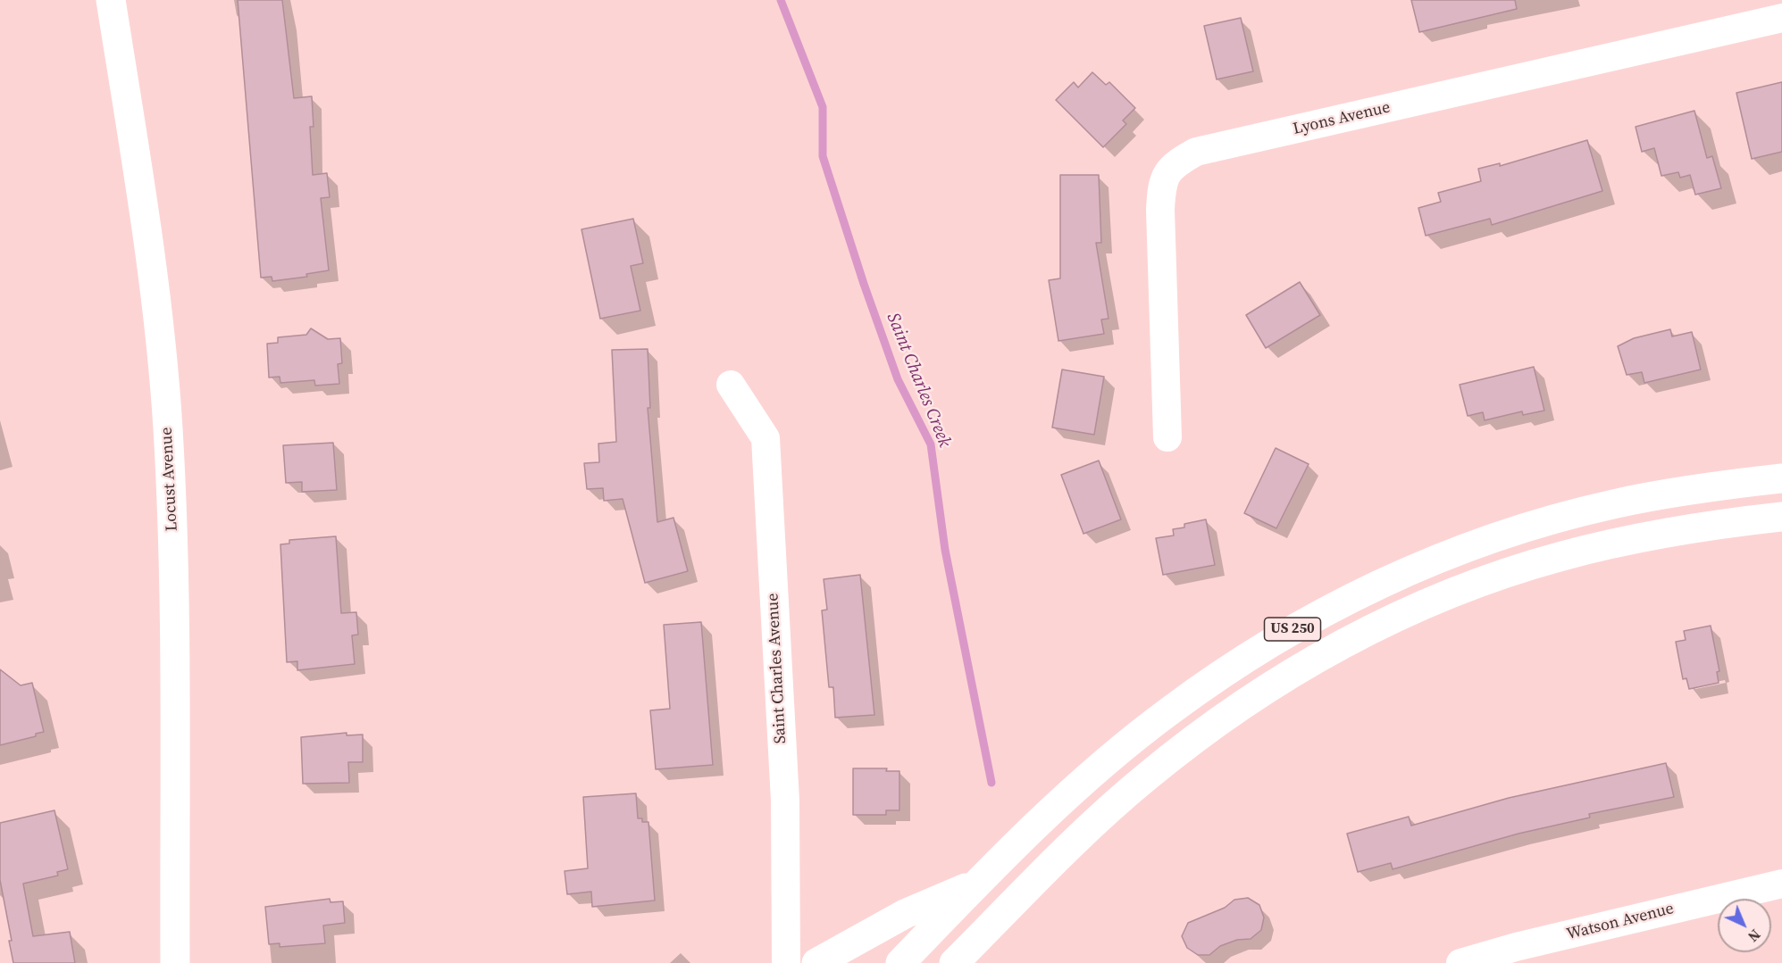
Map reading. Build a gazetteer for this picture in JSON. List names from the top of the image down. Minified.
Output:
{"streets":{"main road":["Locust Avenue","US 250"],"street":["Lyons Avenue","Saint Charles Avenue","Watson Avenue"]},"water":["Saint Charles Creek"],"north":"bottom right"}
